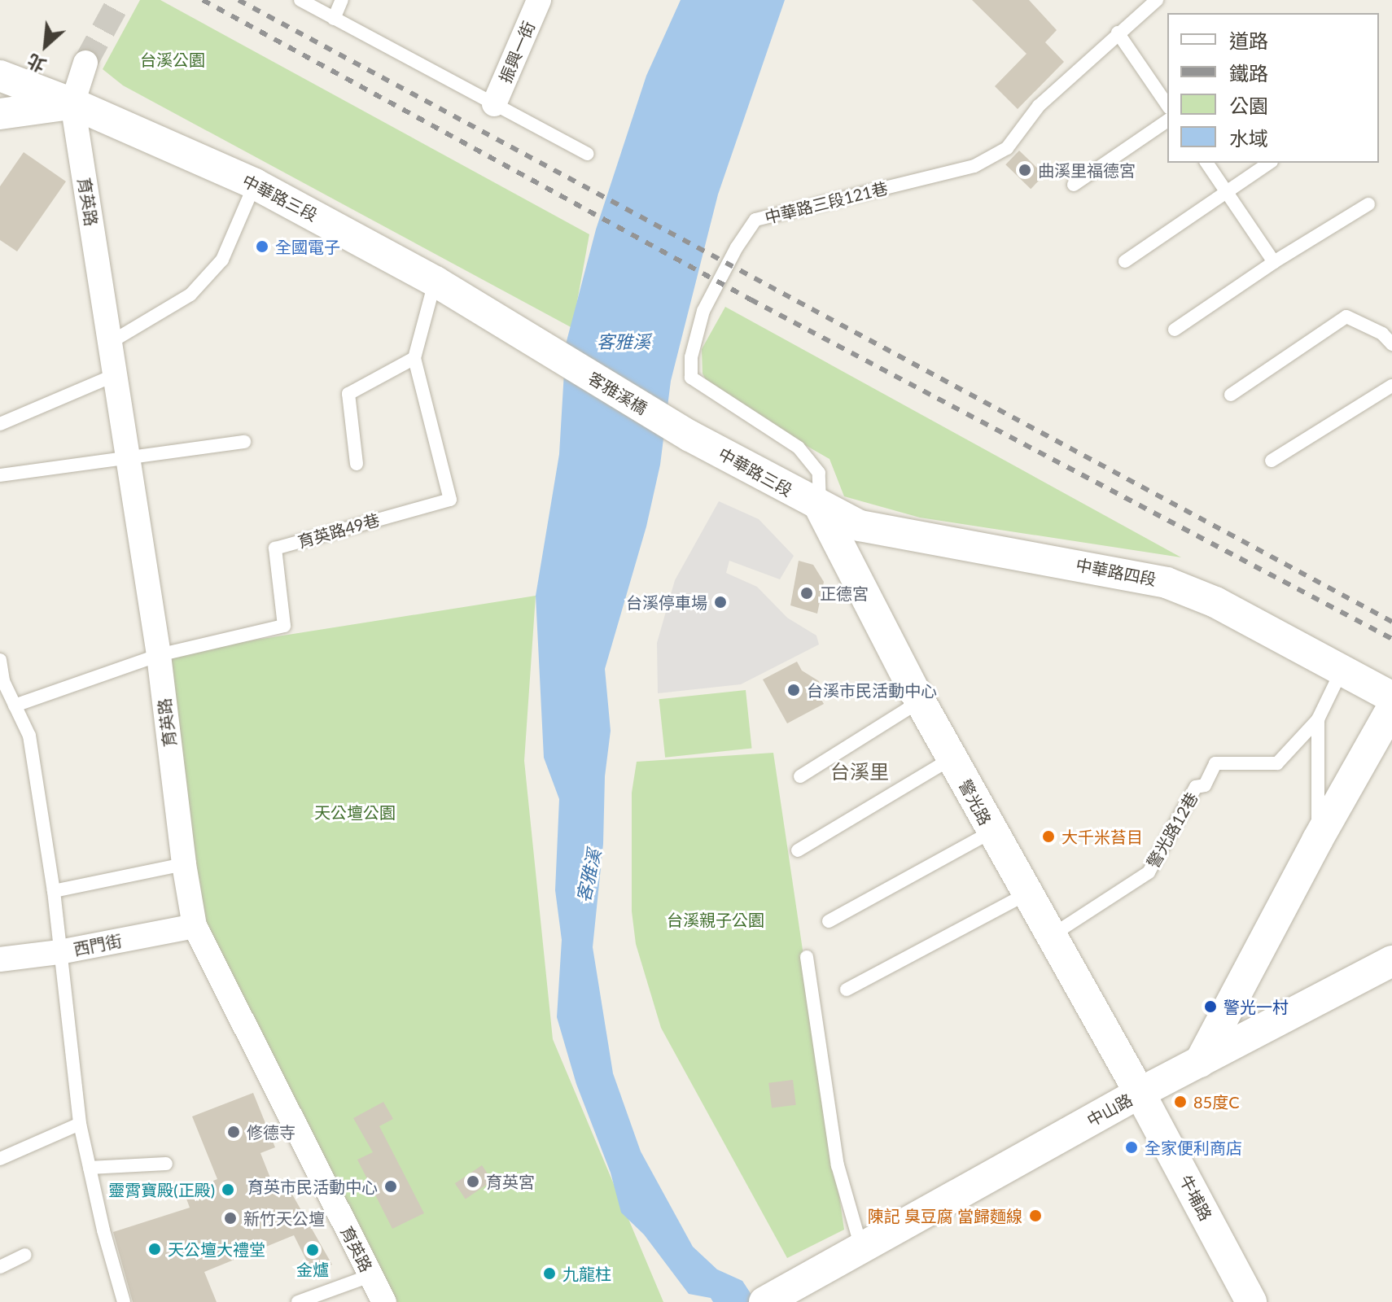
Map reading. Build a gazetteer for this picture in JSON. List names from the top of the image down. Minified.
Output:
{"streets":{"street":["振興一街","中華路三段","育英路","客雅溪橋","中華路四段","警光路","西門街","中山路","牛埔路"],"lane":["中華路三段121巷","育英路49巷","警光路12巷"]},"crossings":[["中華路三段","育英路"],["中華路三段","中華路三段121巷"],["中華路三段","客雅溪橋"],["中華路三段","中華路四段"],["中華路三段","警光路"],["育英路","育英路49巷"],["育英路","西門街"],["中華路三段121巷","中華路四段"],["中華路三段121巷","警光路"],["中華路四段","警光路"],["警光路","警光路12巷"],["警光路","中山路"],["警光路","牛埔路"],["中山路","牛埔路"]],"districts":["台溪里"],"water":["客雅溪"],"parks":["台溪公園","天公壇公園","台溪親子公園"],"places":["曲溪里福德宮","全國電子","正德宮","台溪停車場","台溪市民活動中心","大千米苔目","警光一村","85度C","修德寺","全家便利商店","育英宮","育英市民活動中心","靈霄寶殿(正殿)","陳記 臭豆腐 當歸麵線","新竹天公壇","天公壇大禮堂","金爐","九龍柱"],"legend":["道路","鐵路","公園","水域"],"north":"bottom left"}
